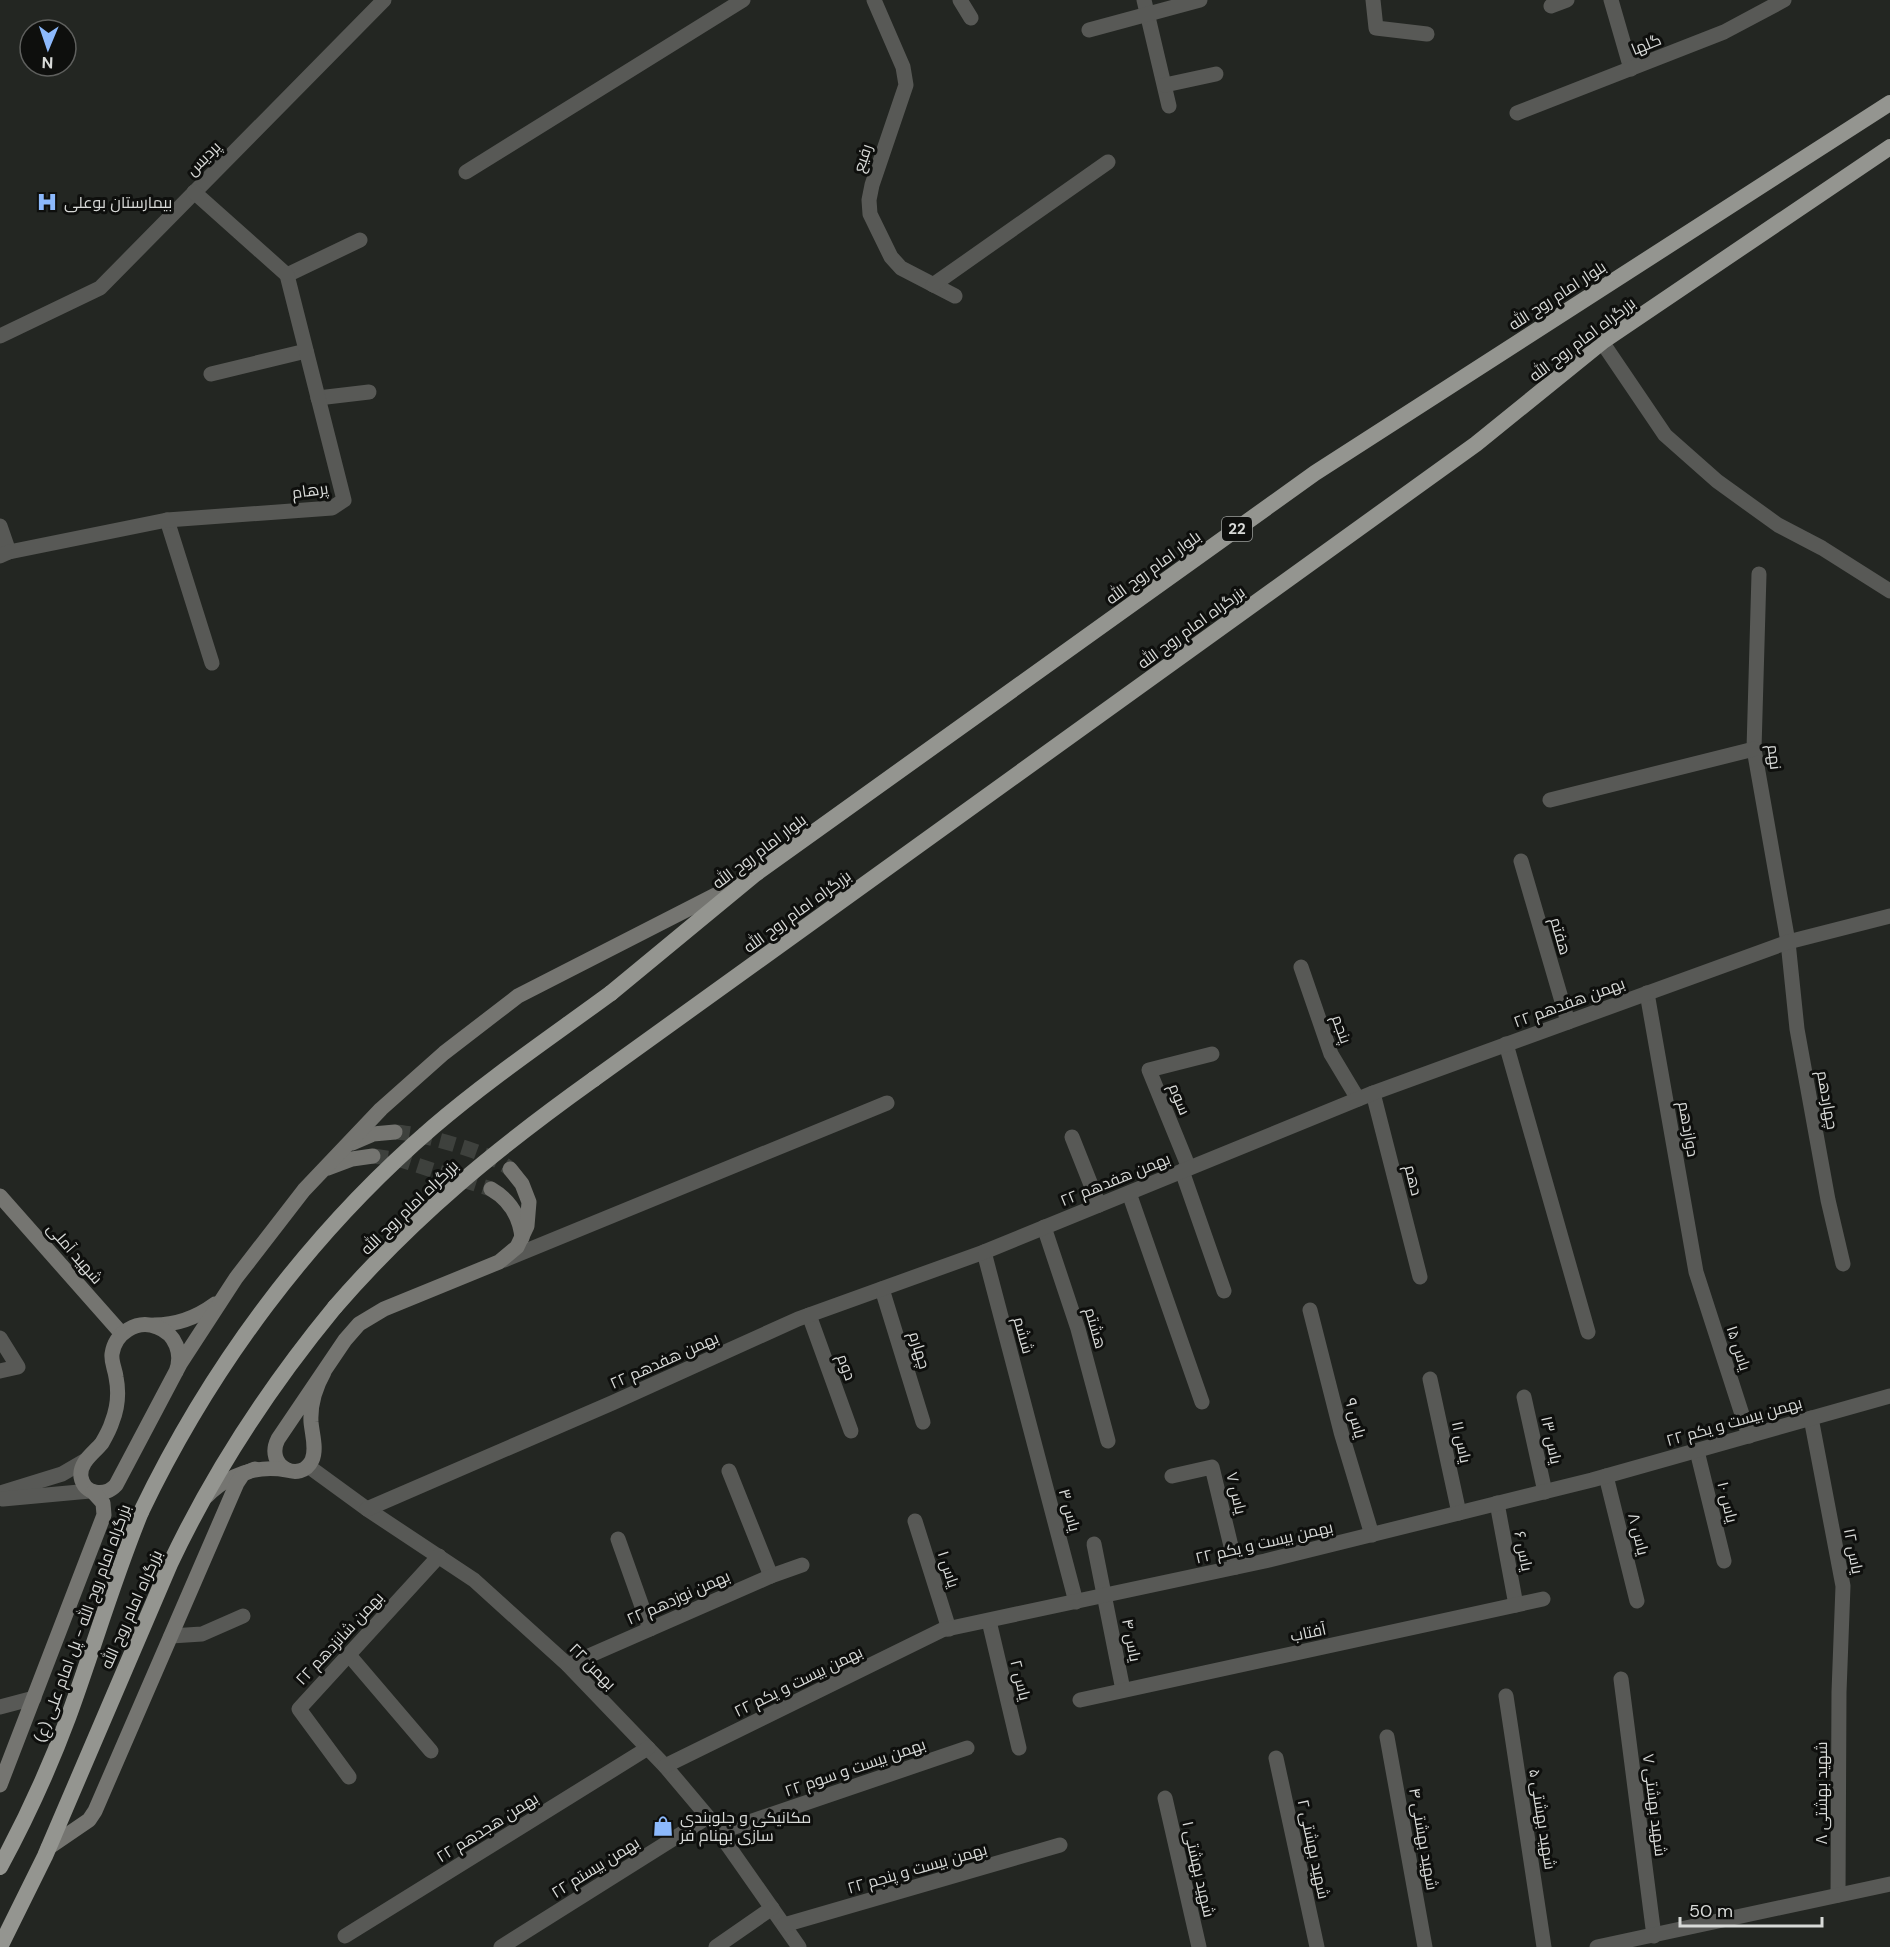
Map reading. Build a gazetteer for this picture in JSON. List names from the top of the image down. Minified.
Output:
{"streets":{"highway":["بلوار امام روح الله","بزرگراه امام روح الله","22","بزرگراه امام روح الله - پل امام علی (ع)"],"main road":["شهید آملی"],"street":["گلها","پردیس","رفیع","پرهام","نهم","هفتم","۲۲ بهمن هفدهم","پنجم","سوم","چهاردهم","دوازدهم","دهم","هشتم","ششم","یاس ۱۵","چهارم","دوم","یاس ۹","۲۲ بهمن بیست و یکم","یاس ۱۳","یاس ۱۱","یاس ۷","یاس ۱۰","یاس ۳","یاس ۸","یاس ۶","یاس ۱۲","یاس ۱","۲۲ بهمن نوزدهم","آفتاب","۲۲ بهمن شانزدهم","یاس ۴","۲۲ بهمن","یاس ۲","۲۲ بهمن بیست و سوم","شهید بهشتی ۸","شهید بهشتی ۷","شهید بهشتی ۵","۲۲ بهمن هجدهم","شهید بهشتی ۴","شهید بهشتی ۲","۲۲ بهمن بیستم","۲۲ بهمن بیست و پنجم","شهید بهشتی ۱"]},"crossings":[["بلوار امام روح الله","بزرگراه امام روح الله - پل امام علی (ع)"],["نهم","۲۲ بهمن هفدهم"],["نهم","چهاردهم"],["هفتم","۲۲ بهمن هفدهم"],["۲۲ بهمن هفدهم","پنجم"],["۲۲ بهمن هفدهم","سوم"],["۲۲ بهمن هفدهم","چهاردهم"],["۲۲ بهمن هفدهم","دوازدهم"],["۲۲ بهمن هفدهم","دهم"],["۲۲ بهمن هفدهم","هشتم"],["۲۲ بهمن هفدهم","ششم"],["۲۲ بهمن هفدهم","چهارم"],["۲۲ بهمن هفدهم","دوم"],["۲۲ بهمن هفدهم","۲۲ بهمن"],["دوازدهم","یاس ۱۵"],["ششم","یاس ۳"],["یاس ۱۵","۲۲ بهمن بیست و یکم"],["یاس ۹","۲۲ بهمن بیست و یکم"],["۲۲ بهمن بیست و یکم","یاس ۱۳"],["۲۲ بهمن بیست و یکم","یاس ۱۱"],["۲۲ بهمن بیست و یکم","یاس ۷"],["۲۲ بهمن بیست و یکم","یاس ۱۰"],["۲۲ بهمن بیست و یکم","یاس ۳"],["۲۲ بهمن بیست و یکم","یاس ۸"],["۲۲ بهمن بیست و یکم","یاس ۶"],["۲۲ بهمن بیست و یکم","یاس ۱۲"],["۲۲ بهمن بیست و یکم","یاس ۱"],["۲۲ بهمن بیست و یکم","یاس ۴"],["۲۲ بهمن بیست و یکم","۲۲ بهمن"],["۲۲ بهمن بیست و یکم","یاس ۲"],["یاس ۶","آفتاب"],["یاس ۱۲","شهید بهشتی ۸"],["۲۲ بهمن نوزدهم","۲۲ بهمن"],["آفتاب","یاس ۴"],["۲۲ بهمن شانزدهم","۲۲ بهمن"],["۲۲ بهمن","۲۲ بهمن بیست و سوم"],["۲۲ بهمن","۲۲ بهمن هجدهم"],["۲۲ بهمن","۲۲ بهمن بیستم"],["۲۲ بهمن","۲۲ بهمن بیست و پنجم"]],"places":{"hospital":["بیمارستان بوعلی"],"shop":["مکانیکی و جلوبندی سازی بهنام فر"]},"scale_bar":"50 m","north":"bottom"}
